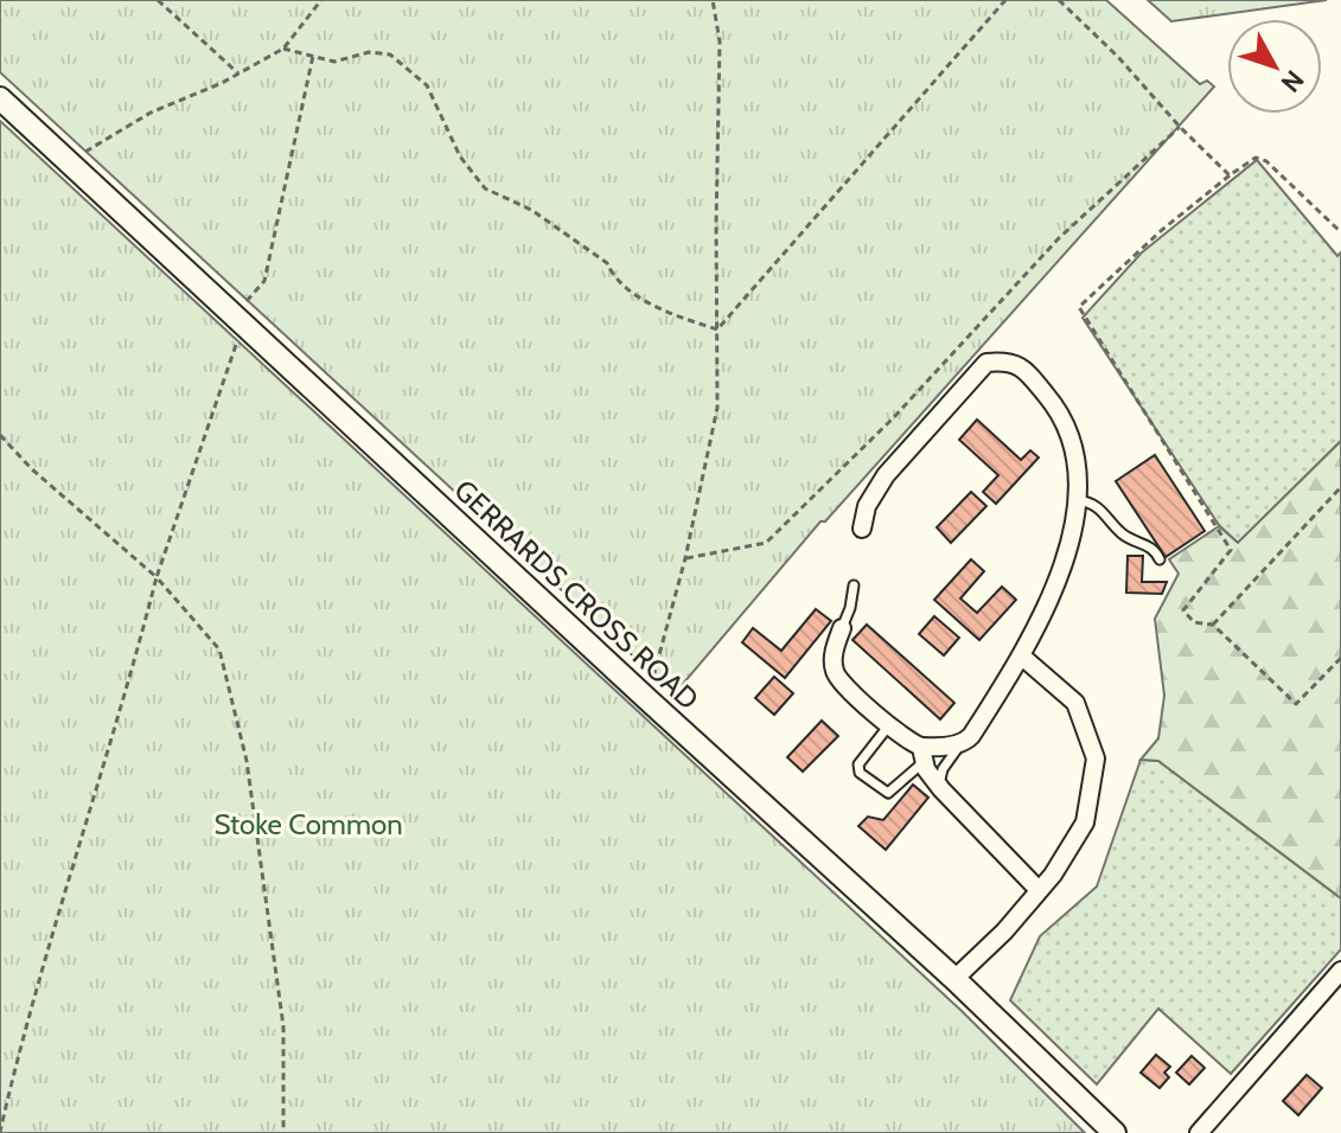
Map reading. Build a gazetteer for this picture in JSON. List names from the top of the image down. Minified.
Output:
{"streets":{"main road":["GERRARDS CROSS ROAD"]},"parks":["Stoke Common"],"north":"bottom right"}
